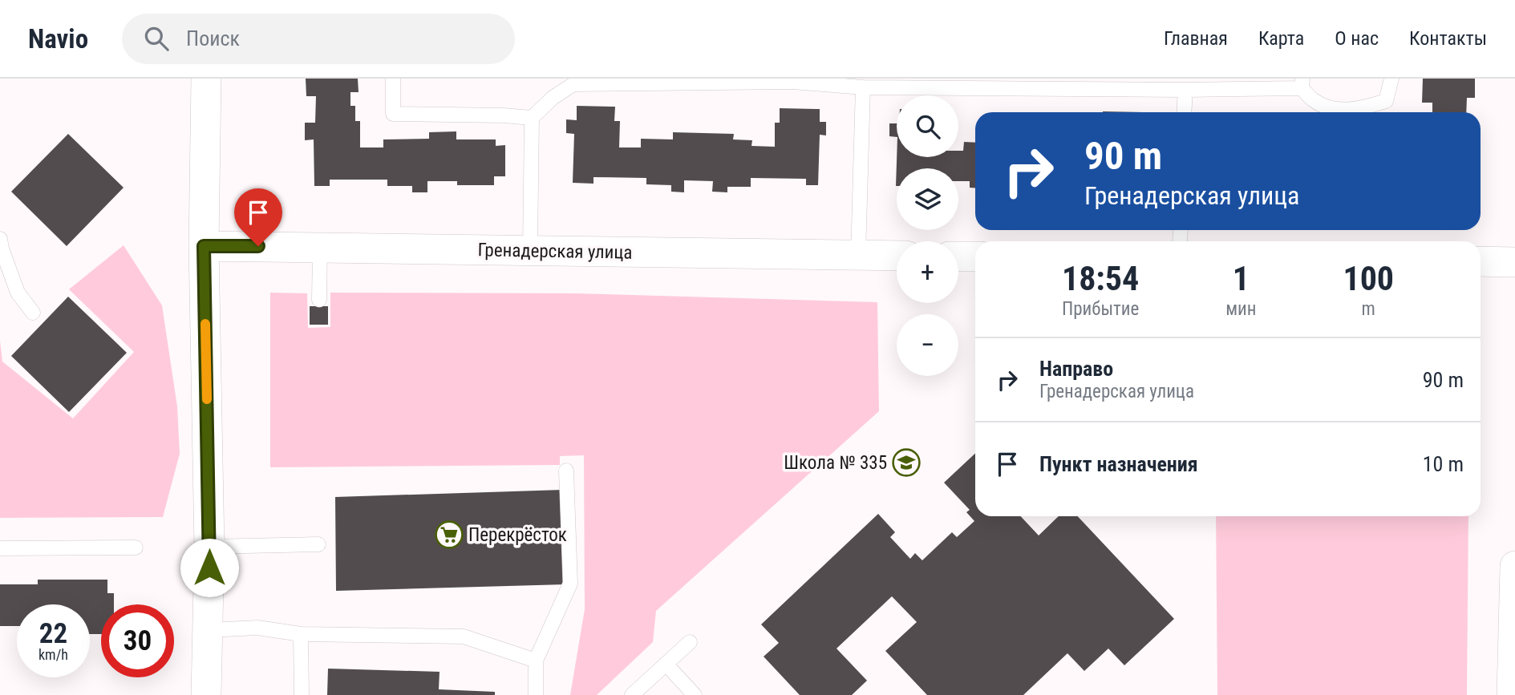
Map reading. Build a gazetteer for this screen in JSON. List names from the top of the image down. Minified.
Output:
{"streets":{"street":["Гренадерская улица"]},"places":{"school or university":["Школа № 335"],"supermarket":["Перекрёсток"]},"page":{"header":"Navio","search":"Поиск","nav":["Главная","Карта","О нас","Контакты"],"map_buttons":["+","−"],"turn":["90 m","Гренадерская улица"],"eta":["18:54","Прибытие","1","мин","100","m"],"list":[{"name":"Направо","note":"Гренадерская улица","value":"90 m"},{"name":"Пункт назначения","value":"10 m"}],"speed":"22 km/h","limit":"30"}}
